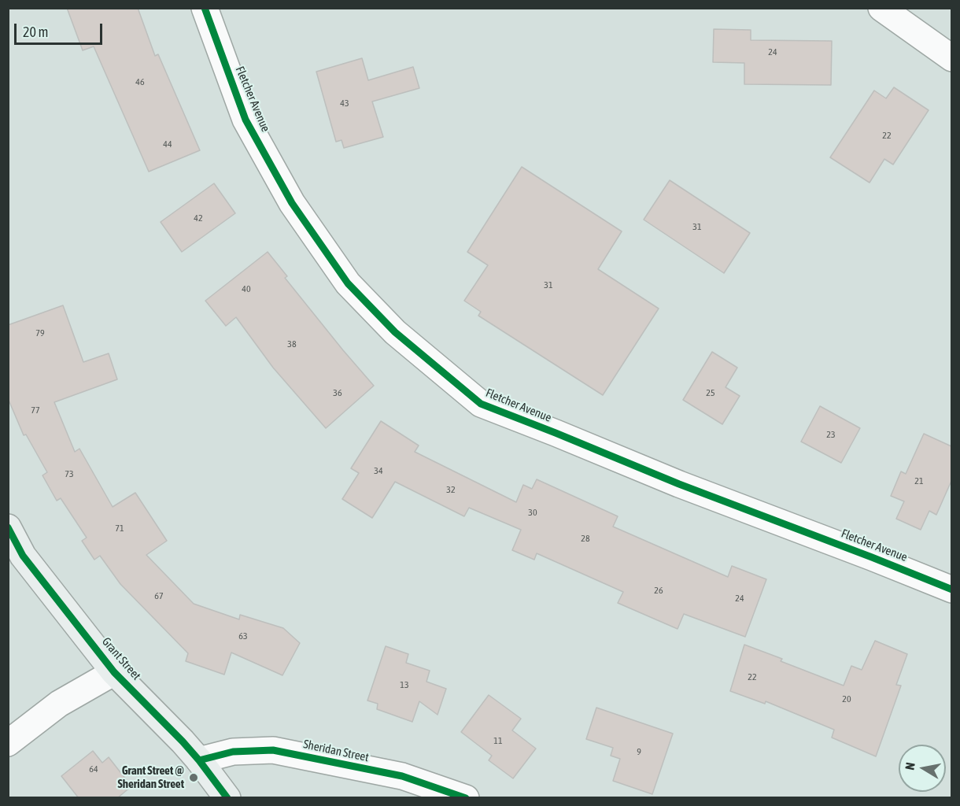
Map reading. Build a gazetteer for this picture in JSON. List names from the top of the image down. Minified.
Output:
{"streets":{"street":["Fletcher Avenue","Grant Street","Sheridan Street"]},"crossings":[["Grant Street","Sheridan Street"]],"places":["Grant Street @ Sheridan Street"],"house_numbers":["24","46","43","22","44","42","31","31","40","79","38","36","25","77","23","34","73","21","32","30","71","28","26","67","24","63","22","13","20","11","9","64"],"scale_bar":"20 m","north":"left"}
